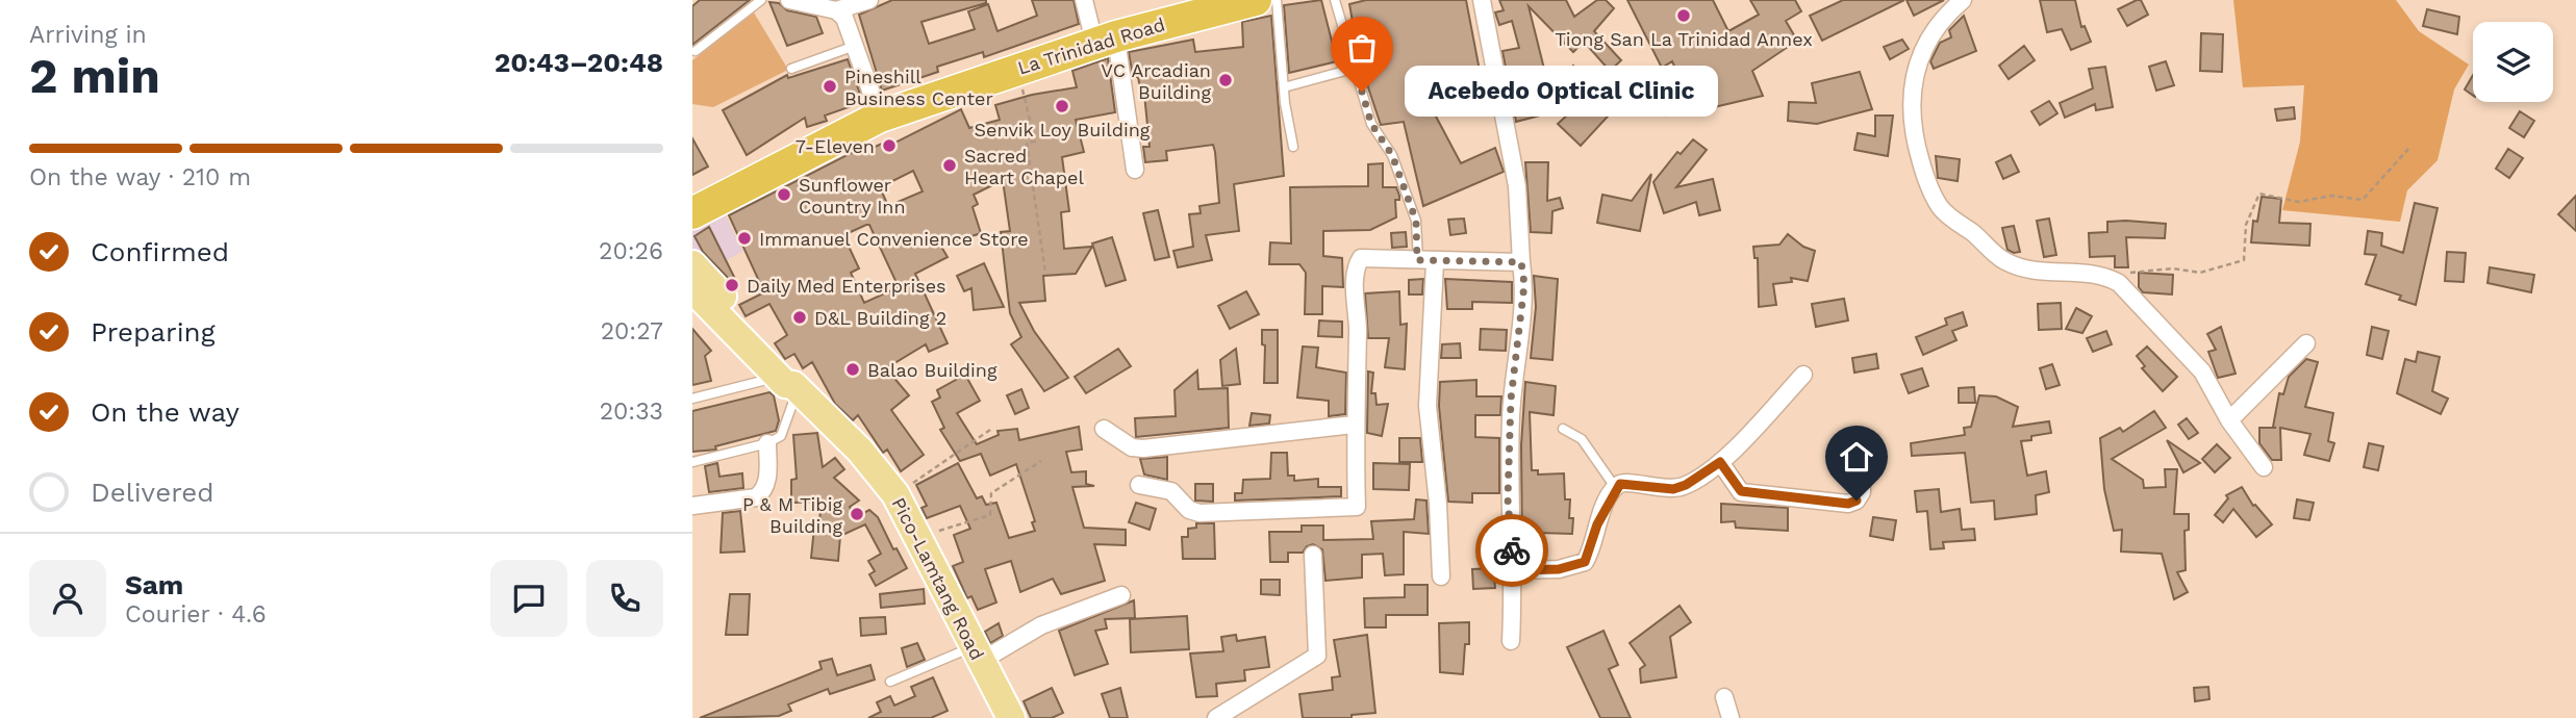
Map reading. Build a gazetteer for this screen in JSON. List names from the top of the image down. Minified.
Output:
{"streets":{"highway":["La Trinidad Road"],"main road":["Pico-Lamtang Road"]},"places":["Tiong San La Trinidad Annex","VC Arcadian Building","Pineshill Business Center","Acebedo Optical Clinic","Senvik Loy Building","7-Eleven","Sacred Heart Chapel","Sunflower Country Inn","Immanuel Convenience Store","Daily Med Enterprises","D&L Building 2","Balao Building","P & M Tibig Building"],"page":{"heading":["2 min","Arriving in","20:43–20:48"],"panel":["Sam","Courier · 4.6"],"bubble":"Acebedo Optical Clinic","bar":"On the way · 210 m","list":[["Confirmed","20:26"],["Preparing","20:27"],["On the way","20:33"],"Delivered"]}}
